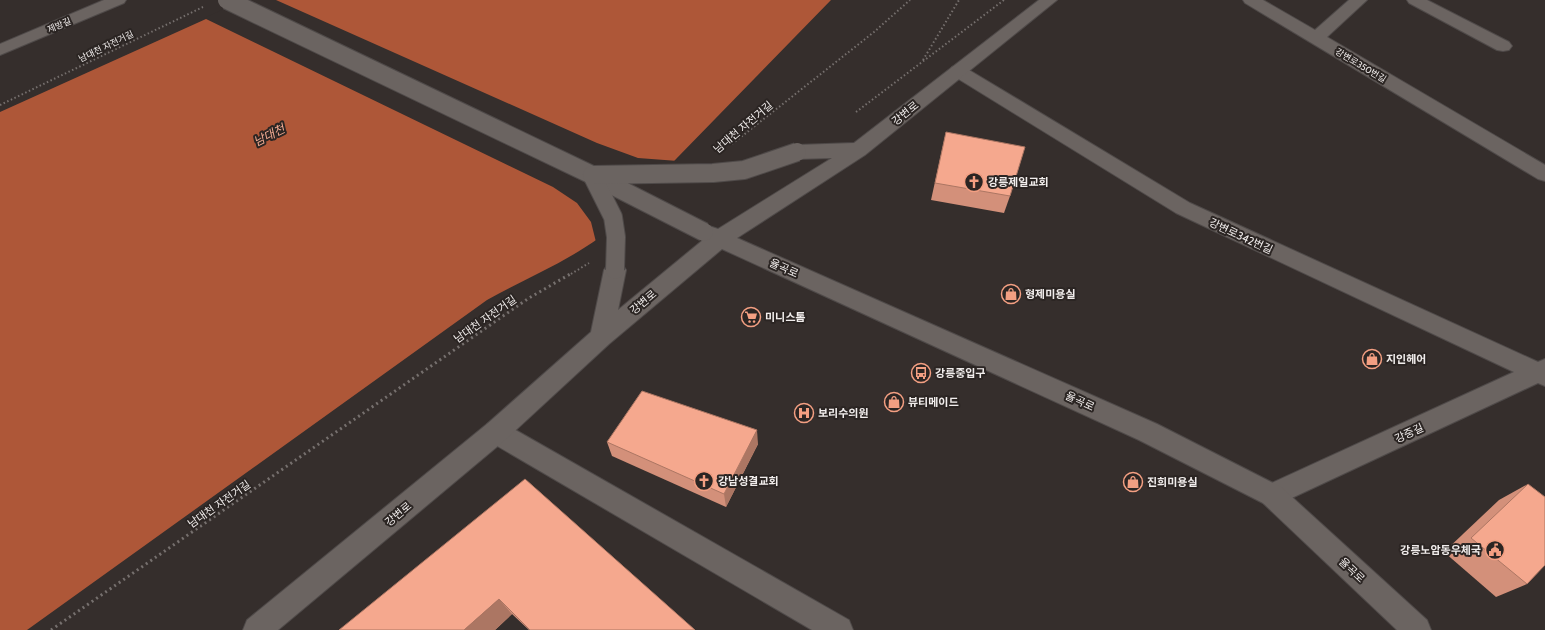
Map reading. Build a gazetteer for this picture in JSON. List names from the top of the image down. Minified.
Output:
{"streets":{"street":["제방길","강변로350번길","강변로","강변로342번길","율곡로","강중길"],"path":["남대천 자전거길"]},"crossings":[["강변로","강변로342번길"],["강변로","율곡로"],["강변로342번길","강중길"],["율곡로","강중길"]],"water":["남대천"],"places":{"church":["강릉제일교회","강남성결교회"],"shop":["형제미용실","지인헤어","뷰티메이드","진희미용실"],"supermarket":["미니스톰"],"bus stop":["강릉중입구"],"hospital":["보리수의원"],"public building":["강릉노암동우체국"]}}
